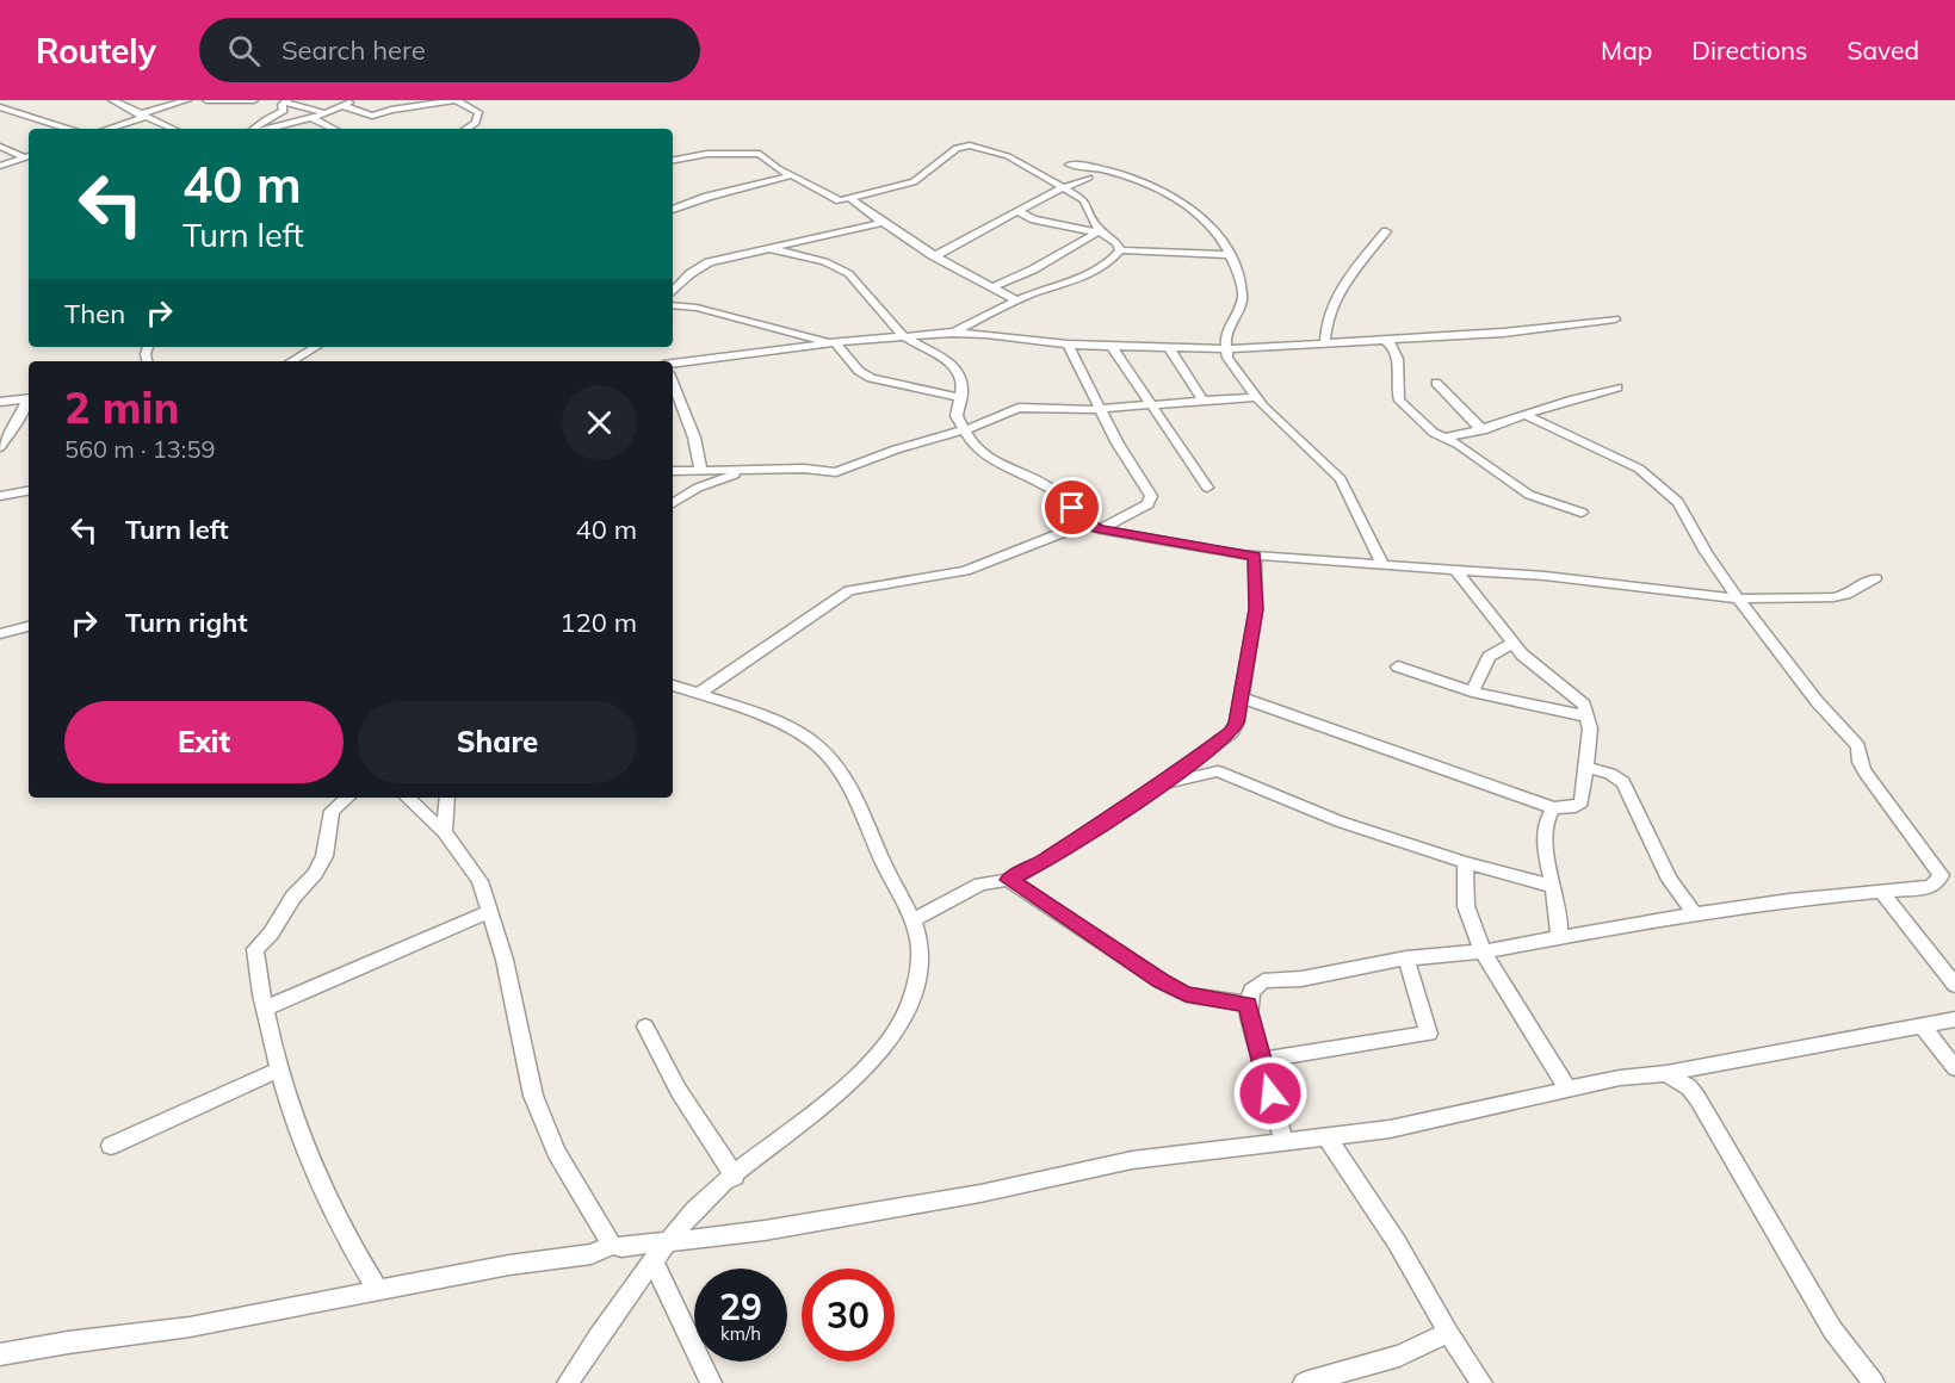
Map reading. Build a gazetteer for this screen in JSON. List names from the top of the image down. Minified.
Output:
{"page":{"header":"Routely","search":"Search here","nav":["Map","Directions","Saved"],"turn":["40 m","Turn left"],"then":"Then","heading":["2 min","560 m · 13:59"],"list":[{"name":"Turn left","value":"40 m"},{"name":"Turn right","value":"120 m"}],"buttons":["Exit","Share"],"speed":"29 km/h","limit":"30"}}
